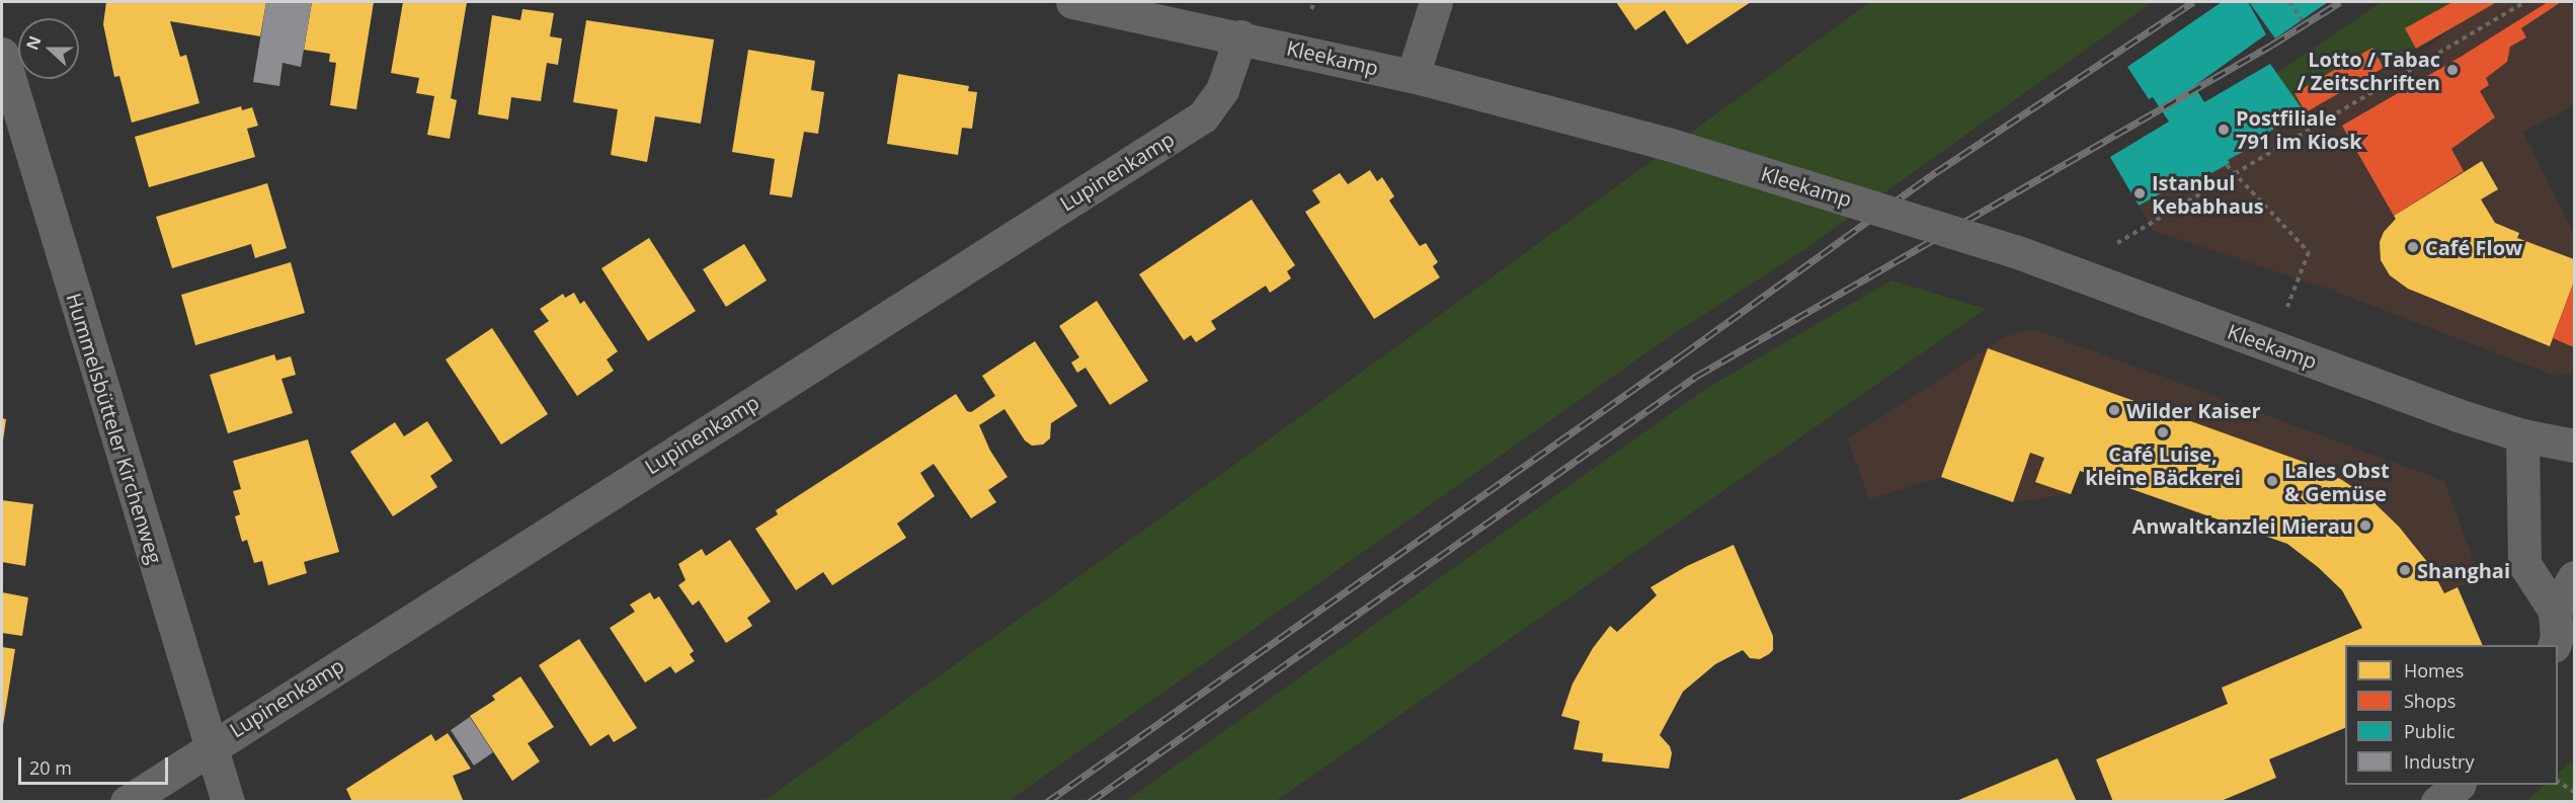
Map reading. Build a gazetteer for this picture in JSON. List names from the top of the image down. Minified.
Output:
{"streets":{"street":["Kleekamp","Lupinenkamp","Hummelsbütteler Kirchenweg"]},"crossings":[["Kleekamp","Lupinenkamp"],["Lupinenkamp","Hummelsbütteler Kirchenweg"]],"places":["Lotto / Tabac / Zeitschriften","Postfiliale 791 im Kiosk","Istanbul Kebabhaus","Café Flow","Wilder Kaiser","Café Luise, kleine Bäckerei","Lales Obst & Gemüse","Anwaltkanzlei Mierau","Shanghai"],"legend":["Homes","Shops","Public","Industry"],"scale_bar":"20 m","north":"left"}
